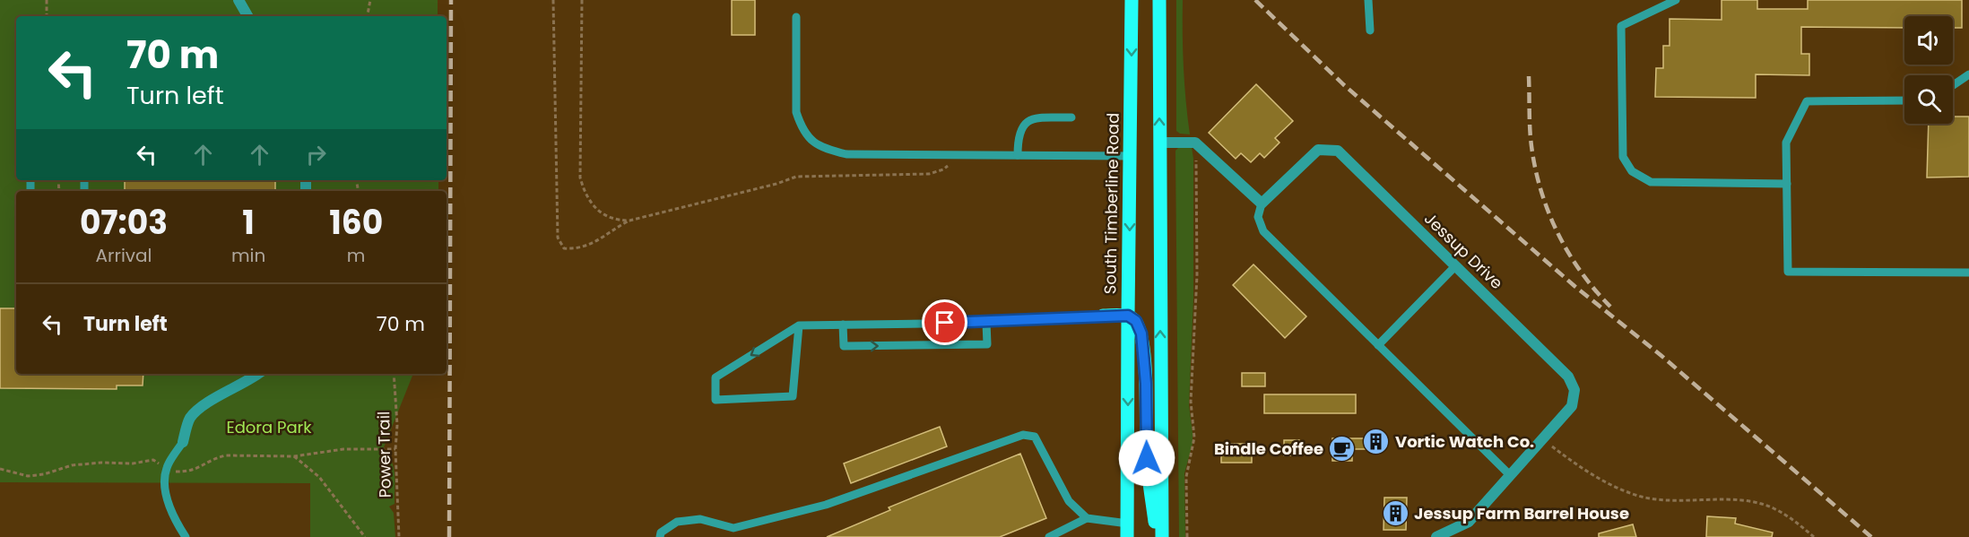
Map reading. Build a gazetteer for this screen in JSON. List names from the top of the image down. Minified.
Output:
{"streets":{"main road":["South Timberline Road"],"street":["Jessup Drive"],"path":["Power Trail"]},"parks":["Edora Park"],"places":{"building":["Vortic Watch Co.","Jessup Farm Barrel House"],"cafe":["Bindle Coffee"]},"page":{"turn":["70 m","Turn left"],"eta":["07:03","Arrival","1","min","160","m"],"list":[{"name":"Turn left","value":"70 m"}]}}
